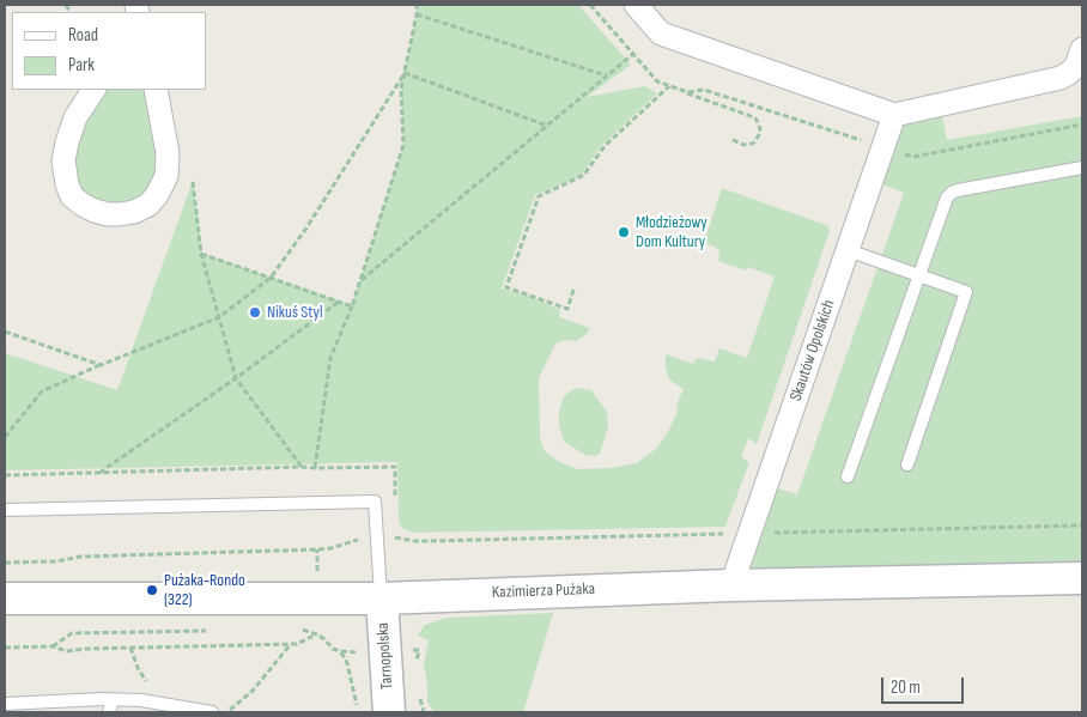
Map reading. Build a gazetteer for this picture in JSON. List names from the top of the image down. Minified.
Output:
{"streets":{"street":["Skautów Opolskich","Kazimierza Pużaka","Tarnopolska"]},"crossings":[["Skautów Opolskich","Kazimierza Pużaka"],["Kazimierza Pużaka","Tarnopolska"]],"places":["Młodzieżowy Dom Kultury","Nikuś Styl","Pużaka-Rondo (322)"],"legend":["Road","Park"],"scale_bar":"20 m"}
